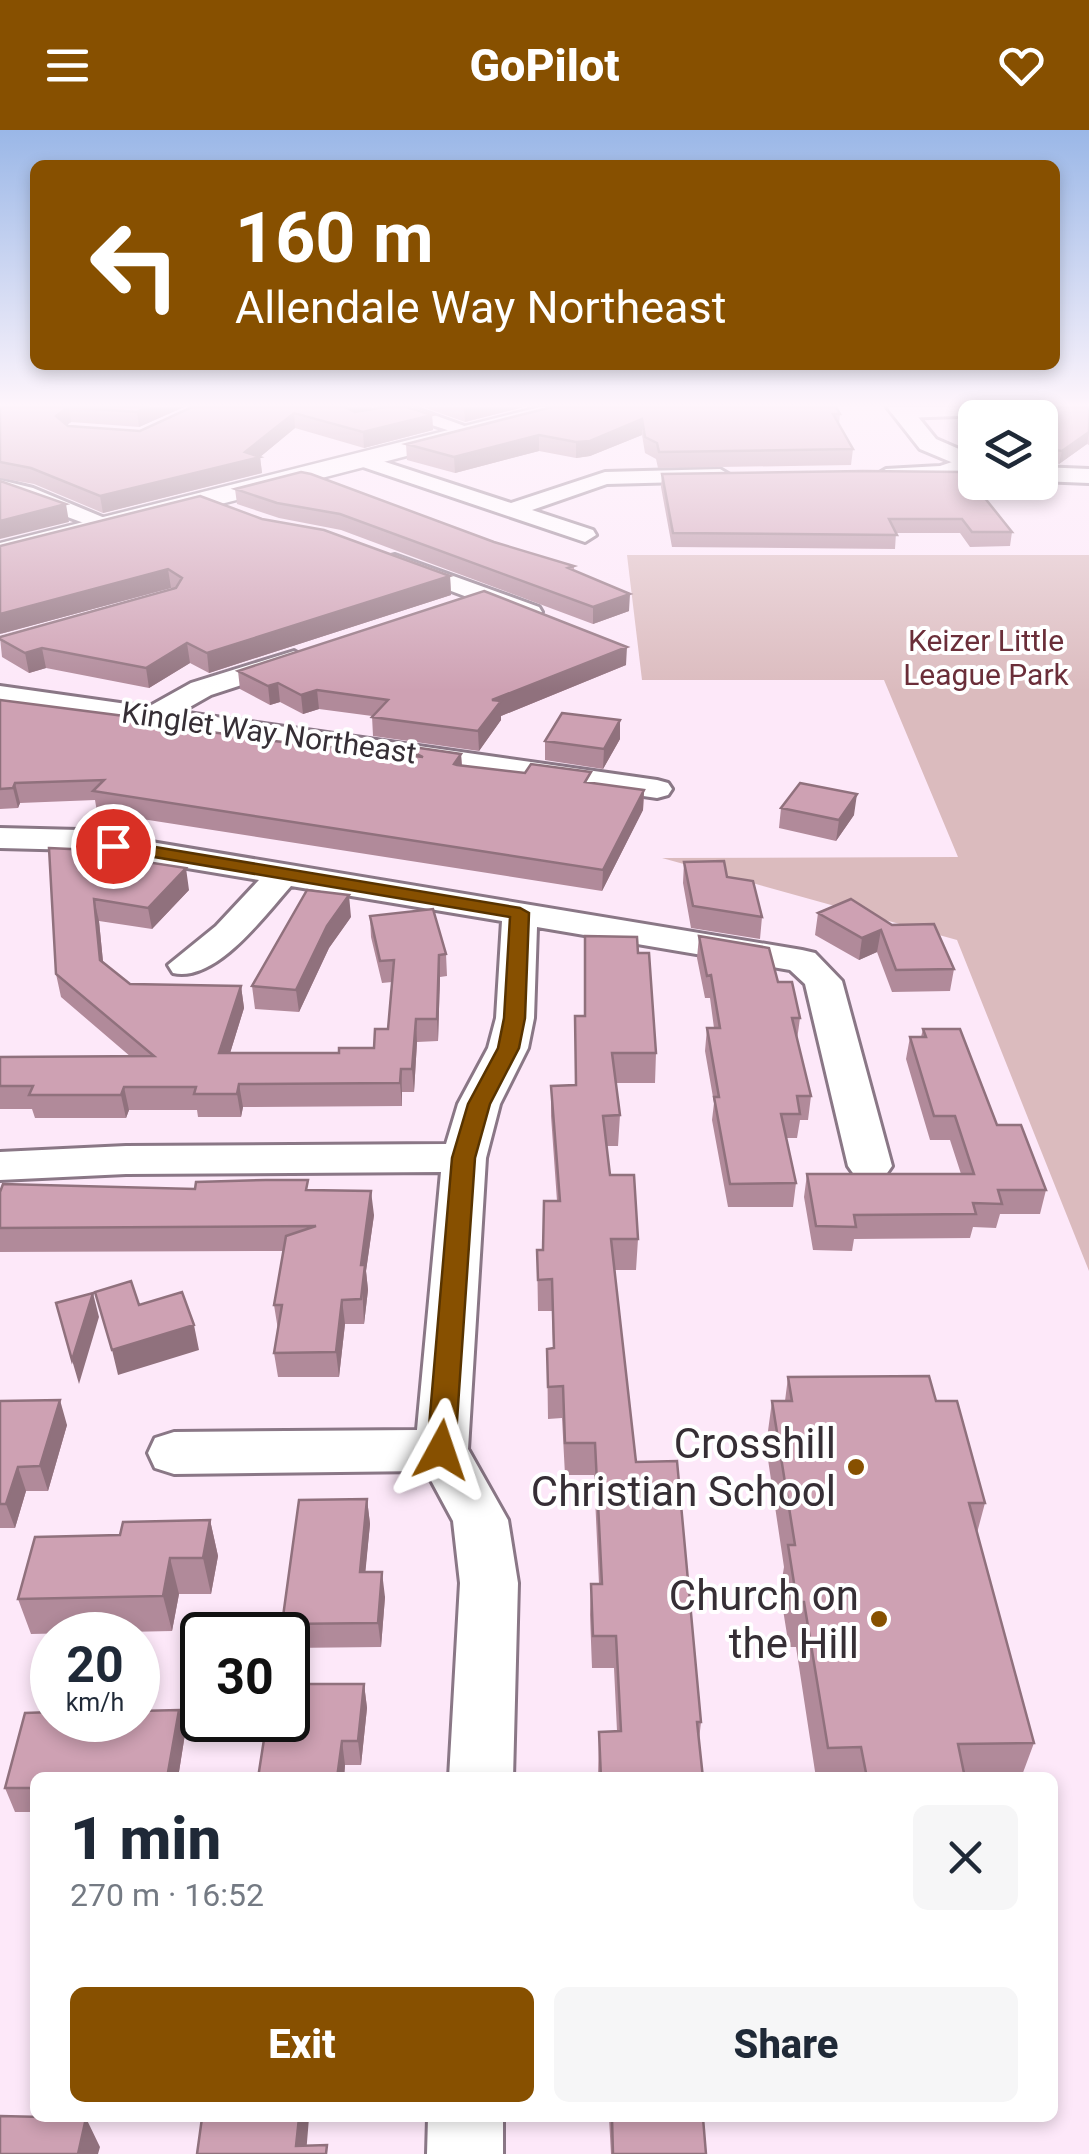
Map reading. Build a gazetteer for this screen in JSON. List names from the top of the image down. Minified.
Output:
{"streets":{"street":["Kinglet Way Northeast"]},"parks":["Keizer Little League Park"],"places":["Crosshill Christian School","Church on the Hill"],"page":{"header":"GoPilot","turn":["160 m","Allendale Way Northeast"],"speed":"20 km/h","limit":"30","heading":["1 min","270 m · 16:52"],"buttons":["Exit","Share"]}}
